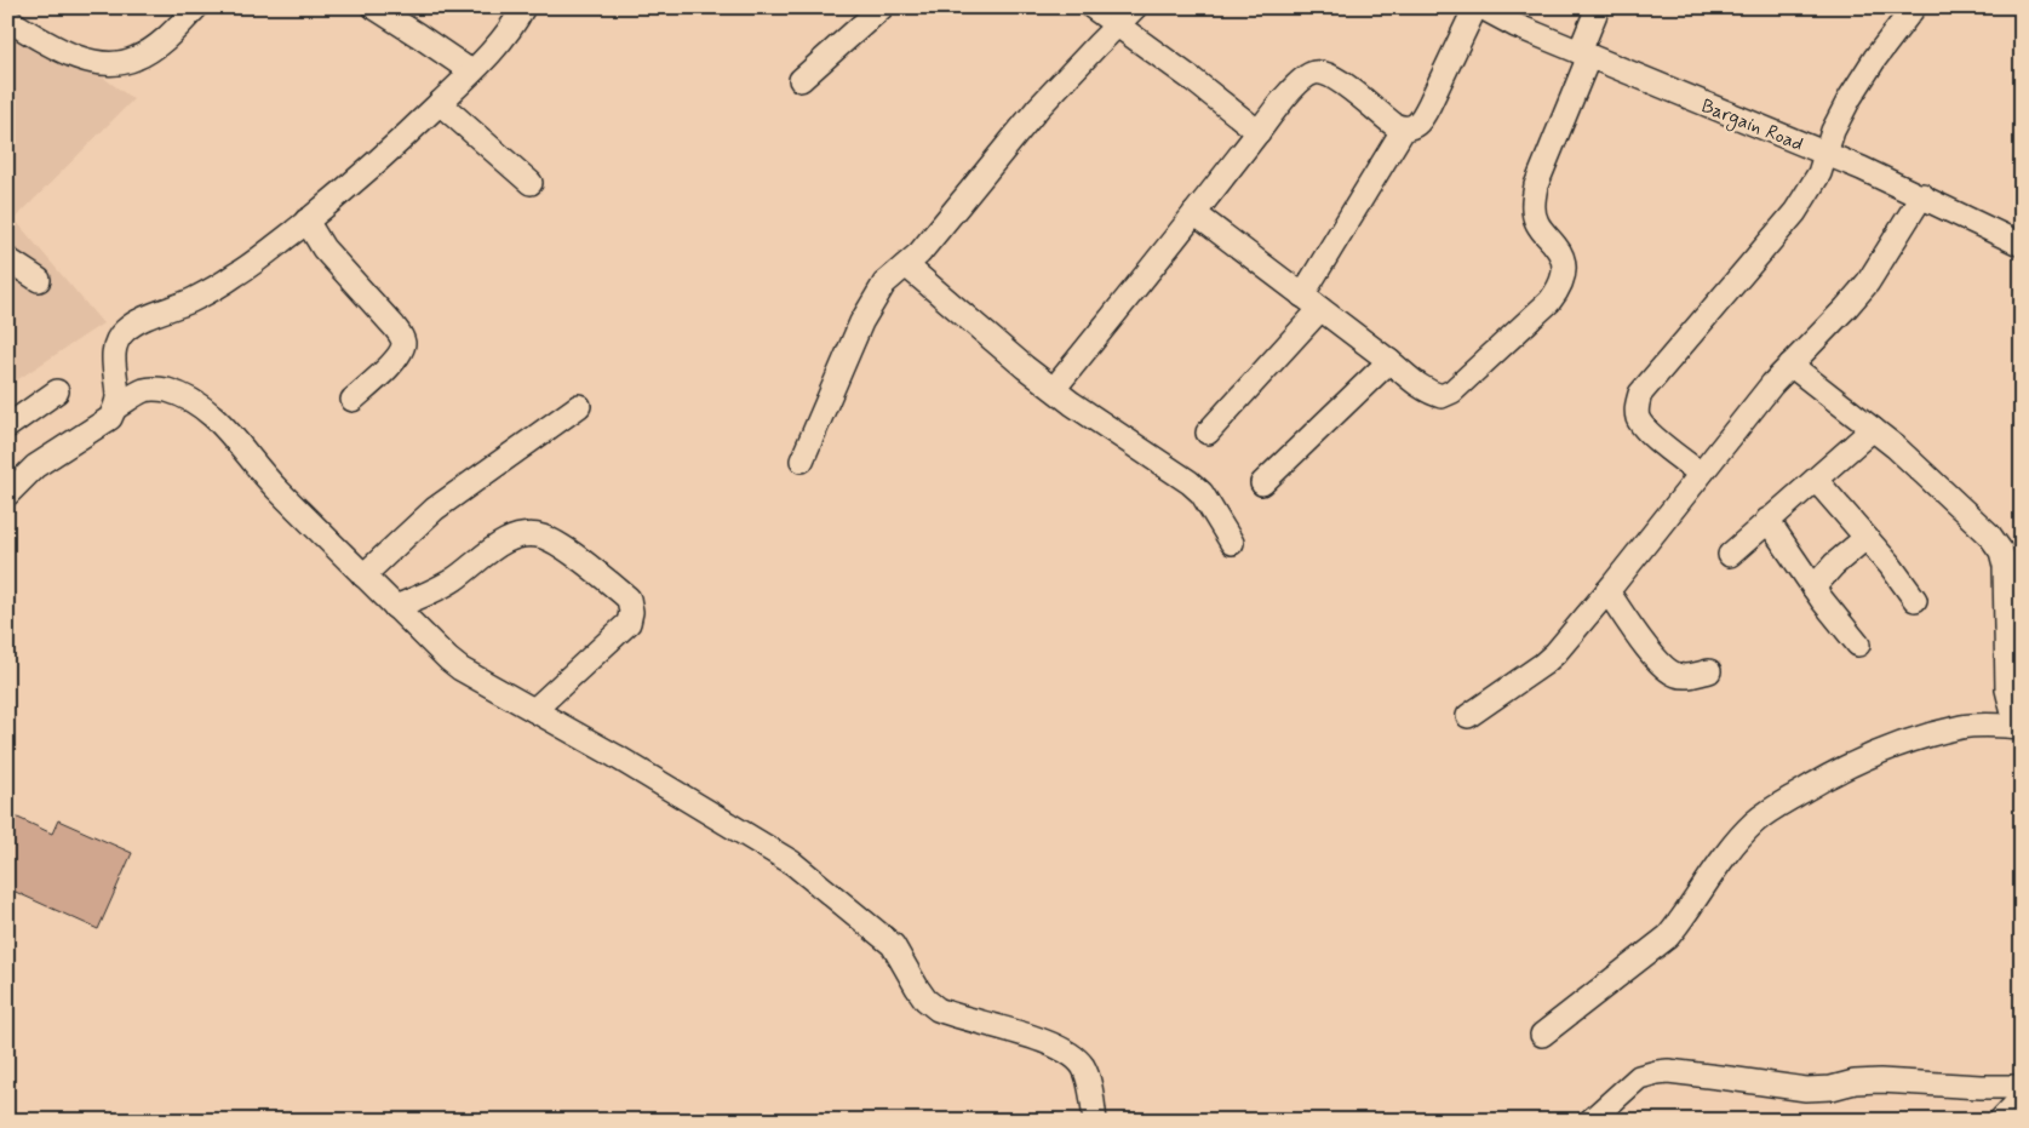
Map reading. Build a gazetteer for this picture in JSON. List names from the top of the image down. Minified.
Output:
{"streets":{"street":["Bargain Road"]}}
